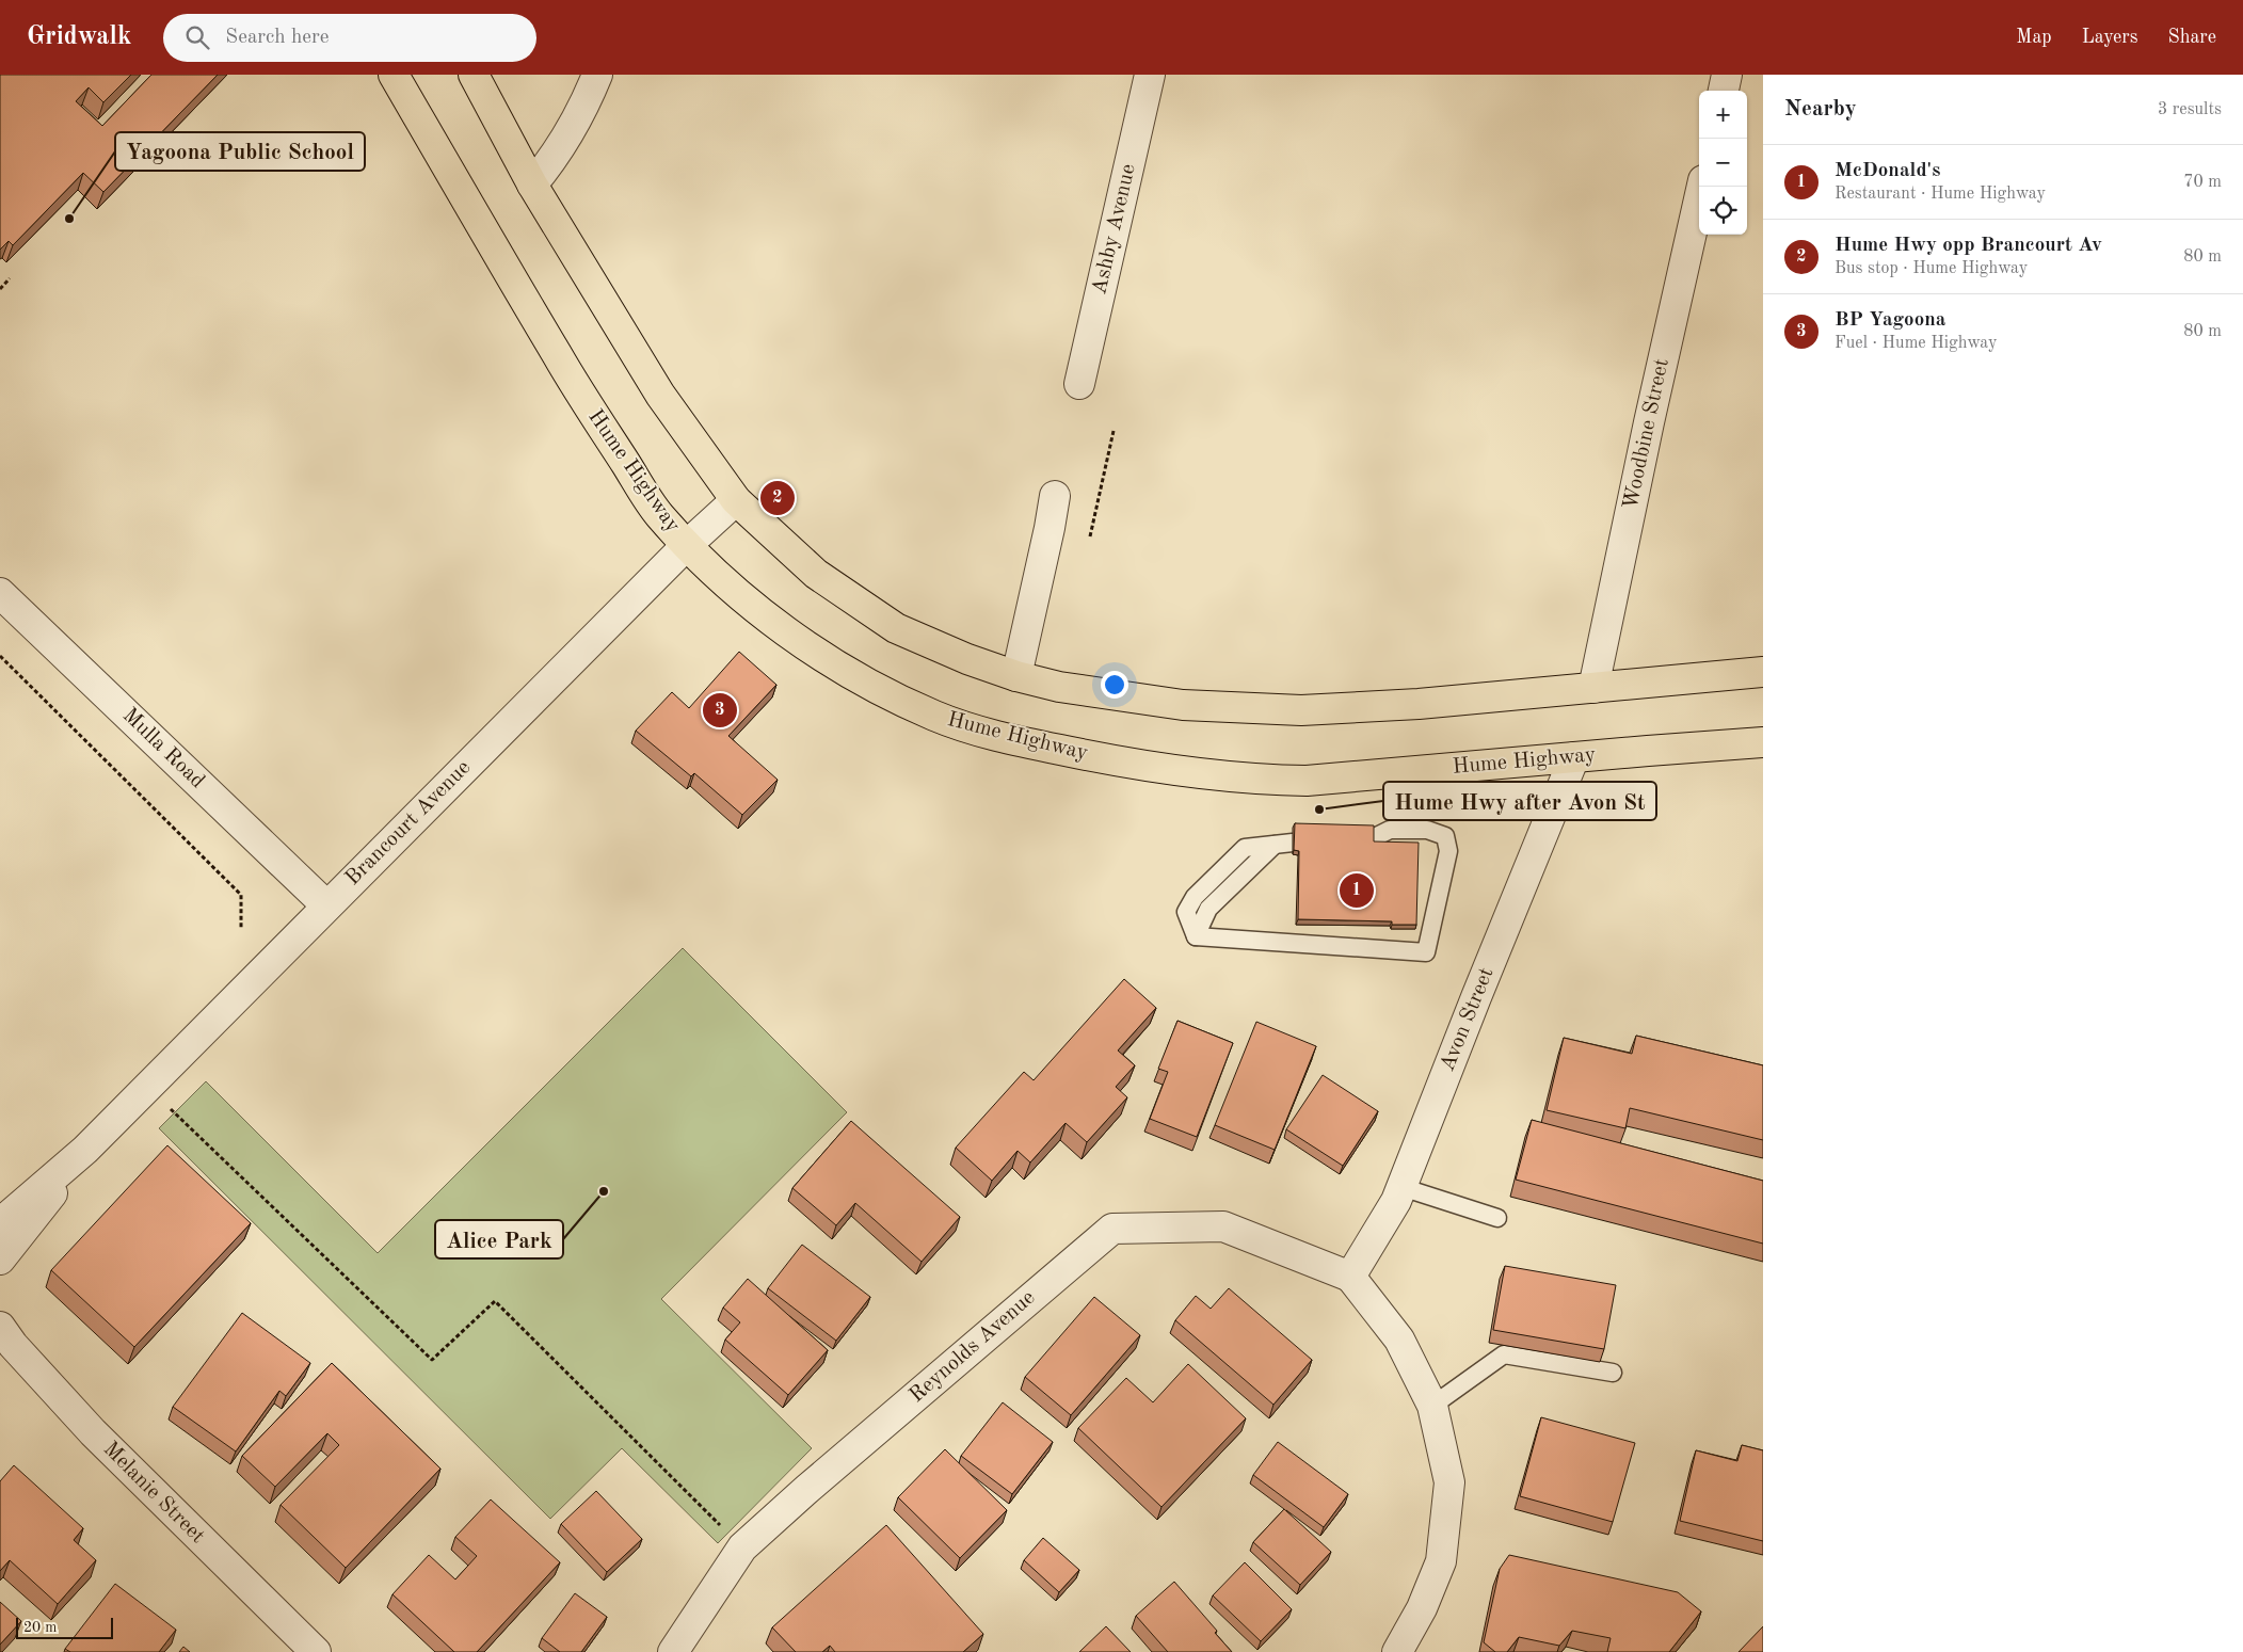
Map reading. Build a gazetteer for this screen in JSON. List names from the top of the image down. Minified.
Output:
{"streets":{"highway":["Hume Highway"],"street":["Ashby Avenue","Woodbine Street","Mulla Road","Brancourt Avenue","Avon Street","Reynolds Avenue","Melanie Street"]},"crossings":[["Hume Highway","Brancourt Avenue"],["Hume Highway","Avon Street"],["Mulla Road","Brancourt Avenue"],["Avon Street","Reynolds Avenue"]],"places":["Yagoona Public School","Hume Hwy after Avon St","Alice Park"],"scale_bar":"20 m","page":{"header":"Gridwalk","search":"Search here","nav":["Map","Layers","Share"],"heading":["Nearby","3 results"],"map_buttons":["+","−"],"list":[{"mark":"1","name":"McDonald's","note":"Restaurant · Hume Highway","value":"70 m"},{"mark":"2","name":"Hume Hwy opp Brancourt Av","note":"Bus stop · Hume Highway","value":"80 m"},{"mark":"3","name":"BP Yagoona","note":"Fuel · Hume Highway","value":"80 m"}],"pins":["2","3","1"],"scale":"20 m"}}
